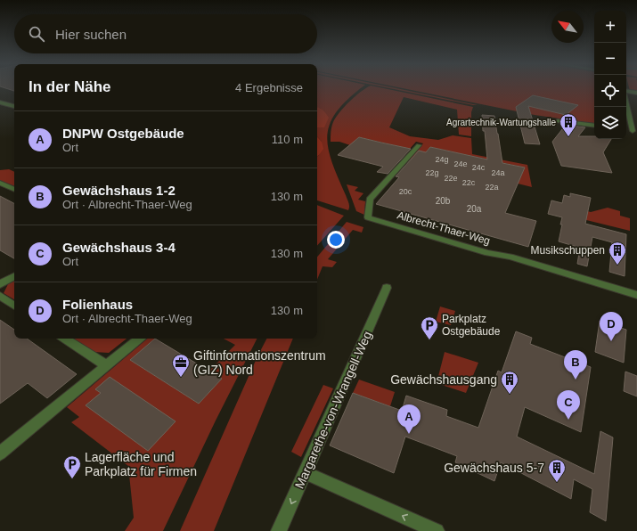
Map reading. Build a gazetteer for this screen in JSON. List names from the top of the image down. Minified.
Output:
{"streets":{"street":["Albrecht-Thaer-Weg","Margarethe-von-Wrangell-Weg"]},"places":{"building":["Agrartechnik-Wartungshalle","Musikschuppen","Gewächshausgang","Gewächshaus 5-7"],"parking":["Parkplatz Ostgebäude","Lagerfläche und Parkplatz für Firmen"],"office":["Giftinformationszentrum (GIZ) Nord"]},"house_numbers":["24g","24e","24c","22g","24a","22e","22c","22a","20c","20b","20a"],"north":"top left","page":{"map_buttons":["+","−"],"search":"Hier suchen","heading":["In der Nähe","4 Ergebnisse"],"list":[{"mark":"A","name":"DNPW Ostgebäude","note":"Ort","value":"110 m"},{"mark":"B","name":"Gewächshaus 1-2","note":"Ort · Albrecht-Thaer-Weg","value":"130 m"},{"mark":"C","name":"Gewächshaus 3-4","note":"Ort","value":"130 m"},{"mark":"D","name":"Folienhaus","note":"Ort · Albrecht-Thaer-Weg","value":"130 m"}],"pins":["D","B","C","A"]}}
